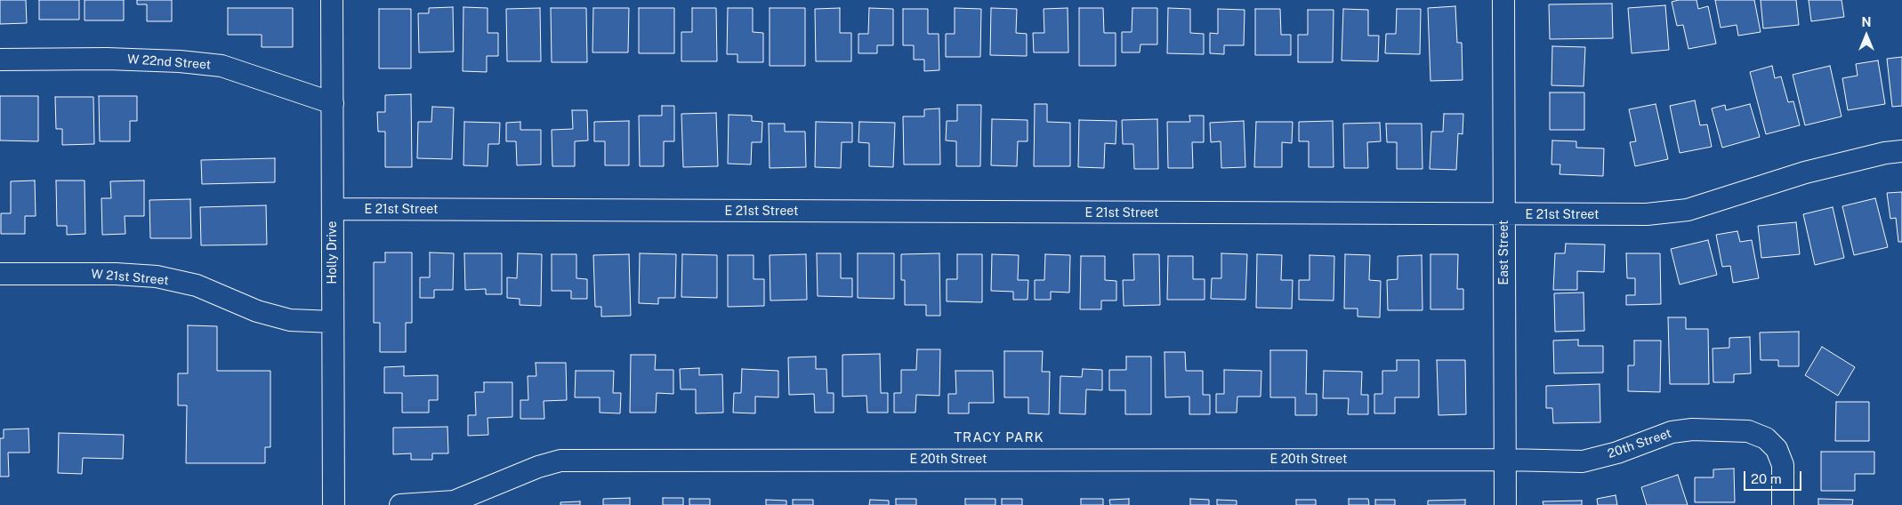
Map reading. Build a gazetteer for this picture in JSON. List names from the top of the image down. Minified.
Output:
{"streets":{"street":["W 22nd Street","E 21st Street","Holly Drive","East Street","W 21st Street","20th Street","E 20th Street"]},"crossings":[["W 22nd Street","Holly Drive"],["E 21st Street","Holly Drive"],["E 21st Street","East Street"],["Holly Drive","W 21st Street"],["East Street","20th Street"],["East Street","E 20th Street"],["20th Street","E 20th Street"]],"districts":["TRACY PARK"],"scale_bar":"20 m","north":"top"}
